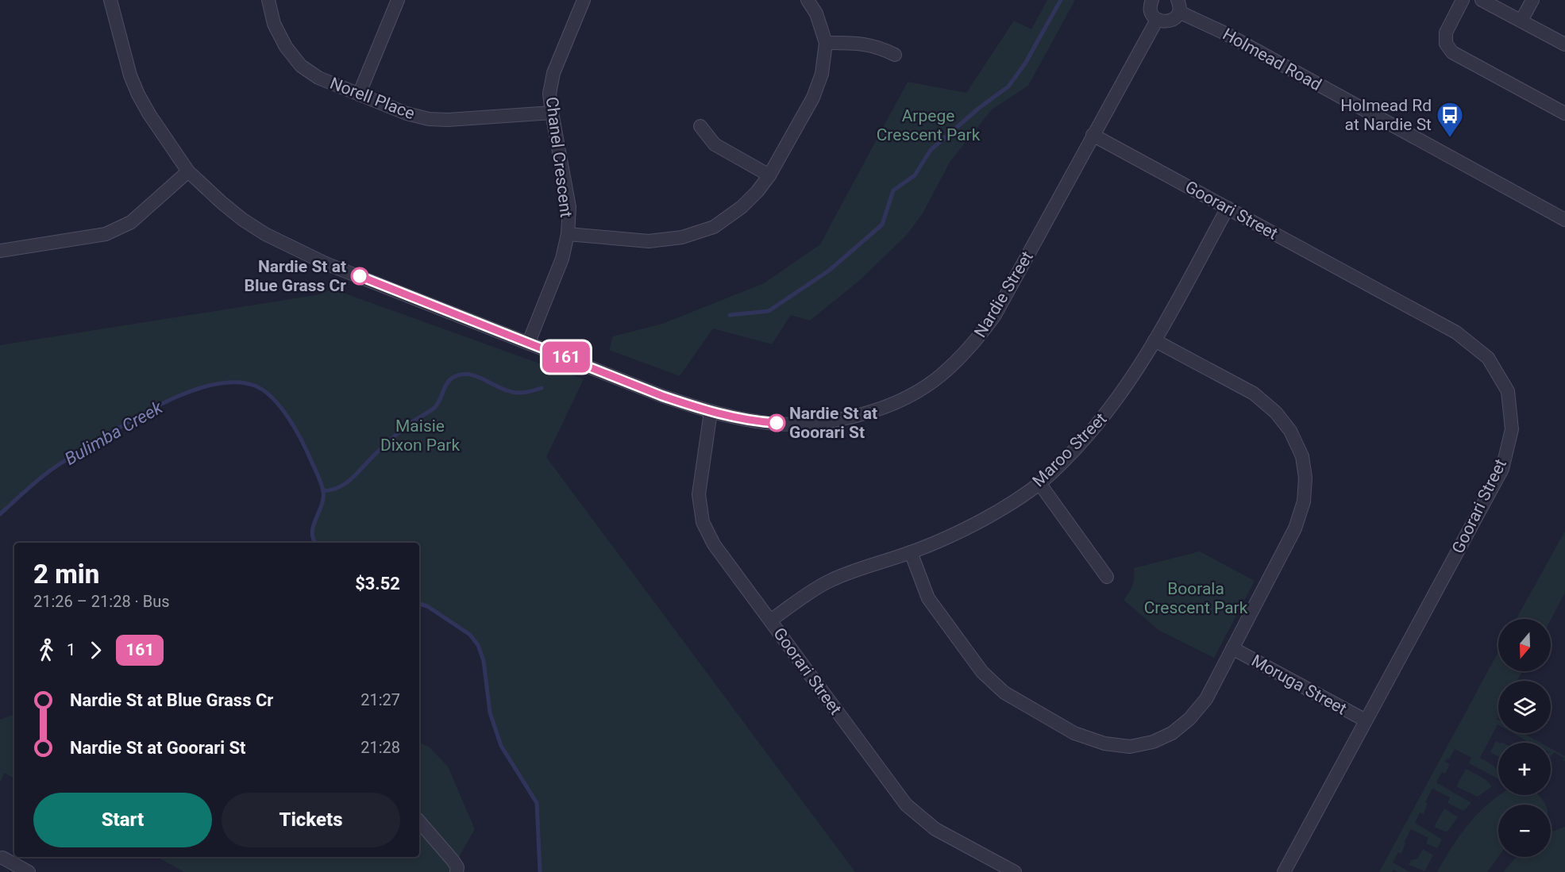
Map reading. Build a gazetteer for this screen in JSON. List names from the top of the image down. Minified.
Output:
{"streets":{"street":["Holmead Road","Norell Place","Chanel Crescent","Goorari Street","Nardie Street","Maroo Street","Moruga Street"]},"crossings":[["Norell Place","Chanel Crescent"],["Chanel Crescent","Nardie Street"],["Goorari Street","Nardie Street"],["Goorari Street","Maroo Street"],["Goorari Street","Moruga Street"]],"water":["Bulimba Creek"],"parks":["Arpege Crescent Park","Maisie Dixon Park","Boorala Crescent Park"],"places":{"bus stop":["Holmead Rd at Nardie St"],"other":["Nardie St at Blue Grass Cr","Nardie St at Goorari St"]},"lines":["bus line 161"],"north":"bottom","page":{"on_map":"161","heading":["2 min","21:26 – 21:28 · Bus","$3.52"],"map_buttons":["+","−"],"legs":["1","161"],"list":[{"name":"Nardie St at Blue Grass Cr","value":"21:27"},{"name":"Nardie St at Goorari St","value":"21:28"}],"buttons":["Start","Tickets"]}}
